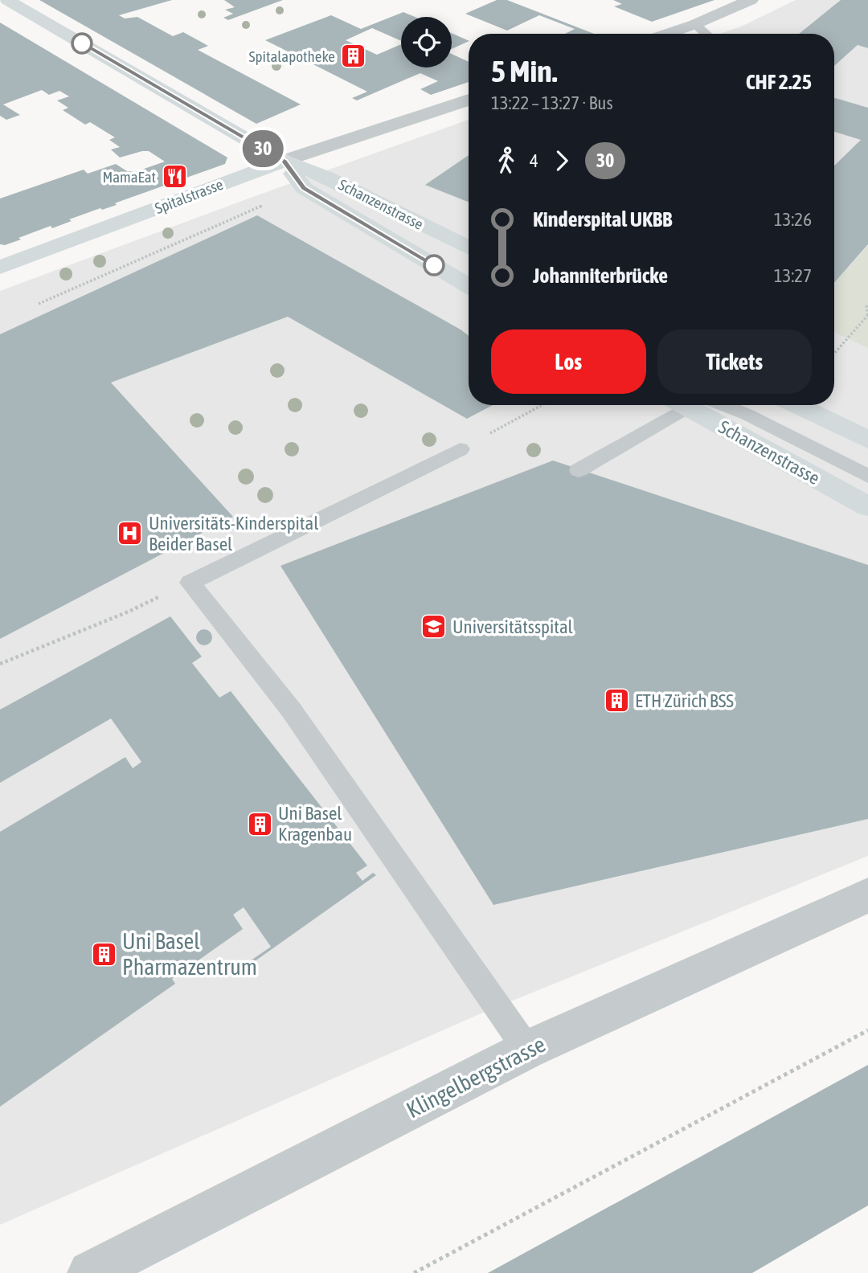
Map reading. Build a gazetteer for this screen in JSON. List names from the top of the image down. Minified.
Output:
{"streets":{"main road":["Spitalstrasse","Schanzenstrasse"],"street":["Klingelbergstrasse"]},"crossings":[["Spitalstrasse","Schanzenstrasse"]],"places":{"building":["Spitalapotheke","ETH Zürich BSS","Uni Basel Kragenbau","Uni Basel Pharmazentrum"],"restaurant":["MamaEat"],"hospital":["Universitäts-Kinderspital Beider Basel"],"school or university":["Universitätsspital"]},"lines":["bus line 30"],"page":{"on_map":"30","heading":["5 Min.","13:22 – 13:27 · Bus","CHF 2.25"],"legs":["4","30"],"list":[{"name":"Kinderspital UKBB","value":"13:26"},{"name":"Johanniterbrücke","value":"13:27"}],"buttons":["Los","Tickets"]}}
